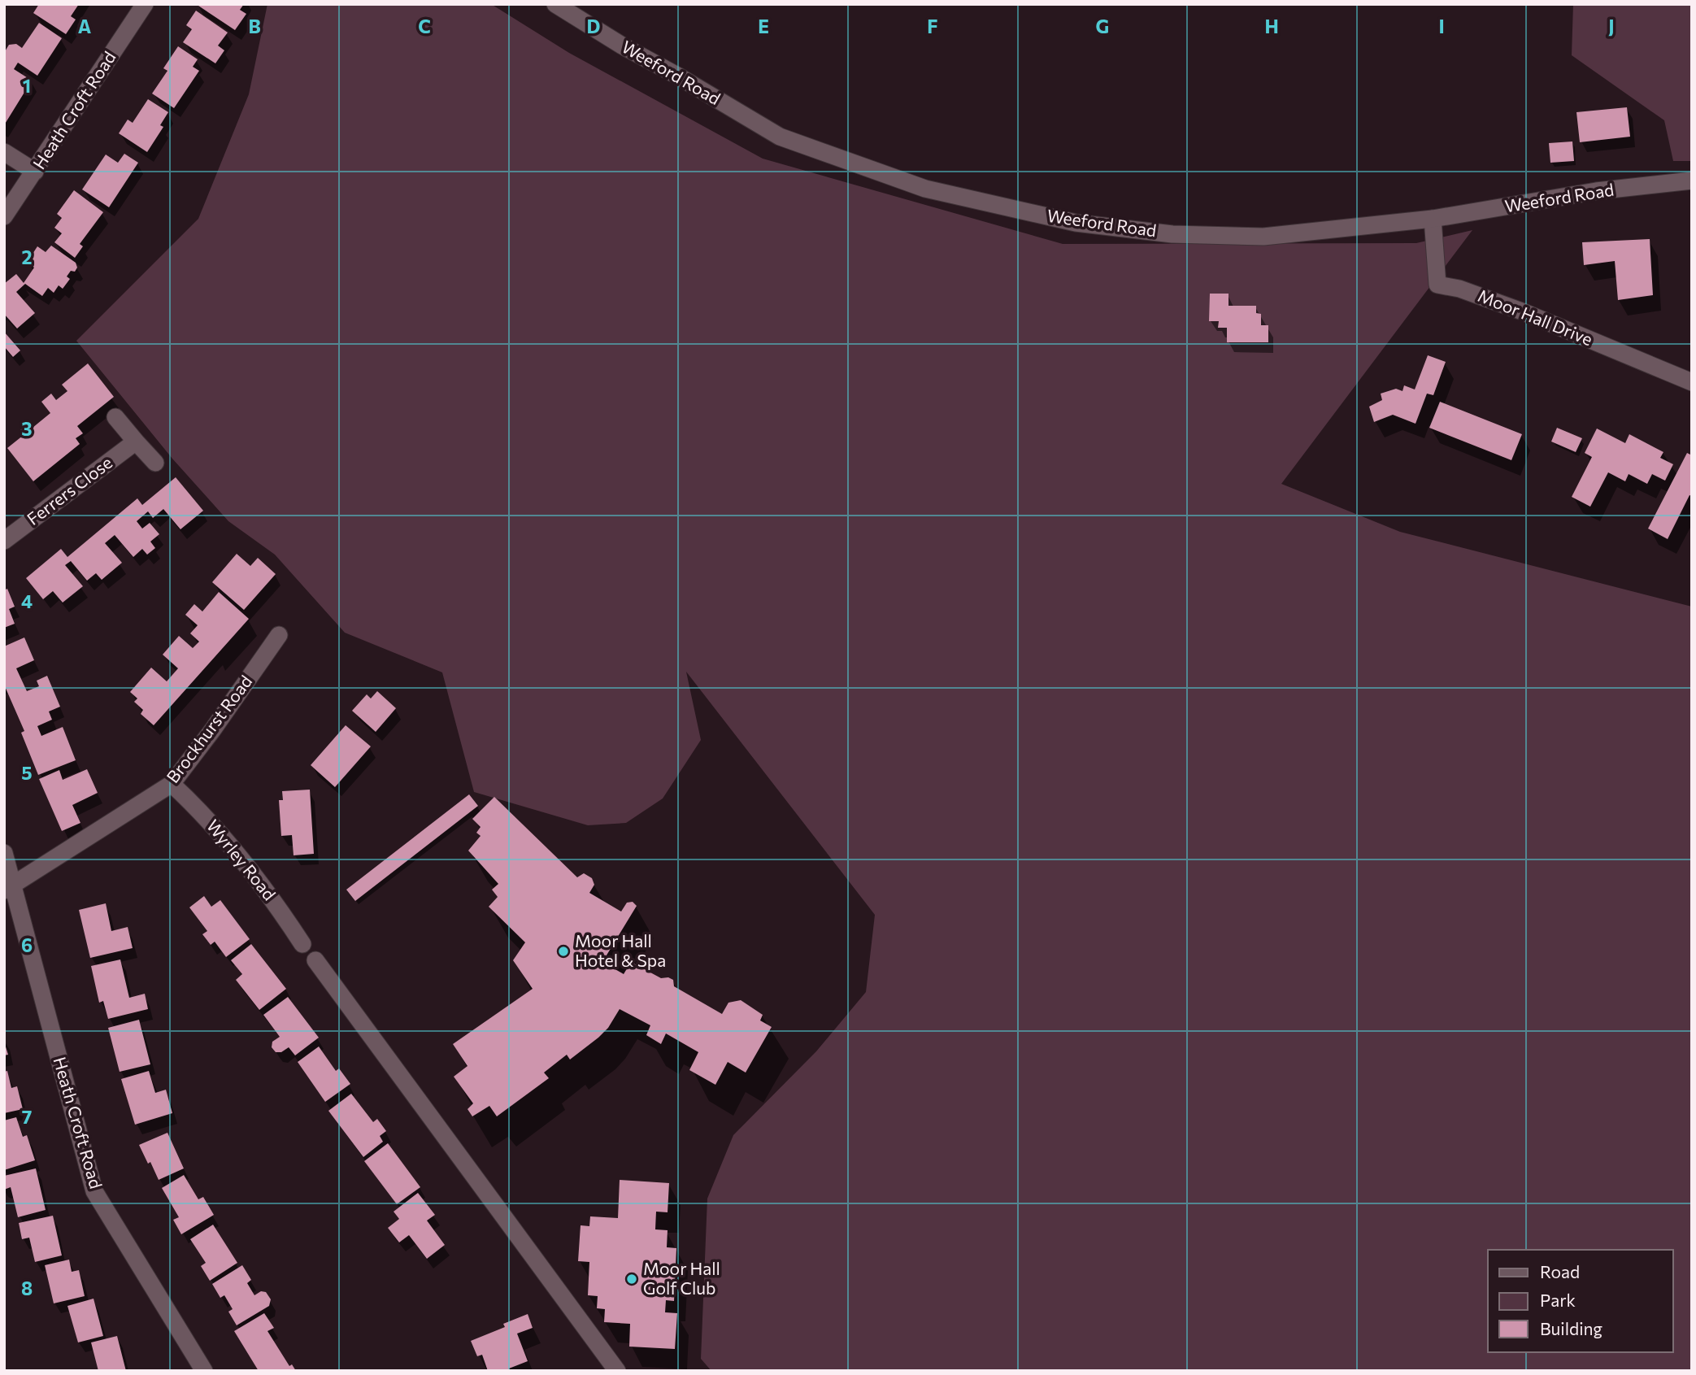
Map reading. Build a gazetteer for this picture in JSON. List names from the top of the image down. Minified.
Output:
{"streets":{"street":["Weeford Road","Heath Croft Road","Moor Hall Drive","Ferrers Close","Brockhurst Road","Wyrley Road"]},"crossings":[["Weeford Road","Moor Hall Drive"],["Heath Croft Road","Brockhurst Road"],["Brockhurst Road","Wyrley Road"]],"places":["Moor Hall Hotel & Spa","Moor Hall Golf Club"],"legend":["Road","Park","Building"],"grid":{"columns":["A","B","C","D","E","F","G","H","I","J"],"rows":["1","2","3","4","5","6","7","8"]}}
